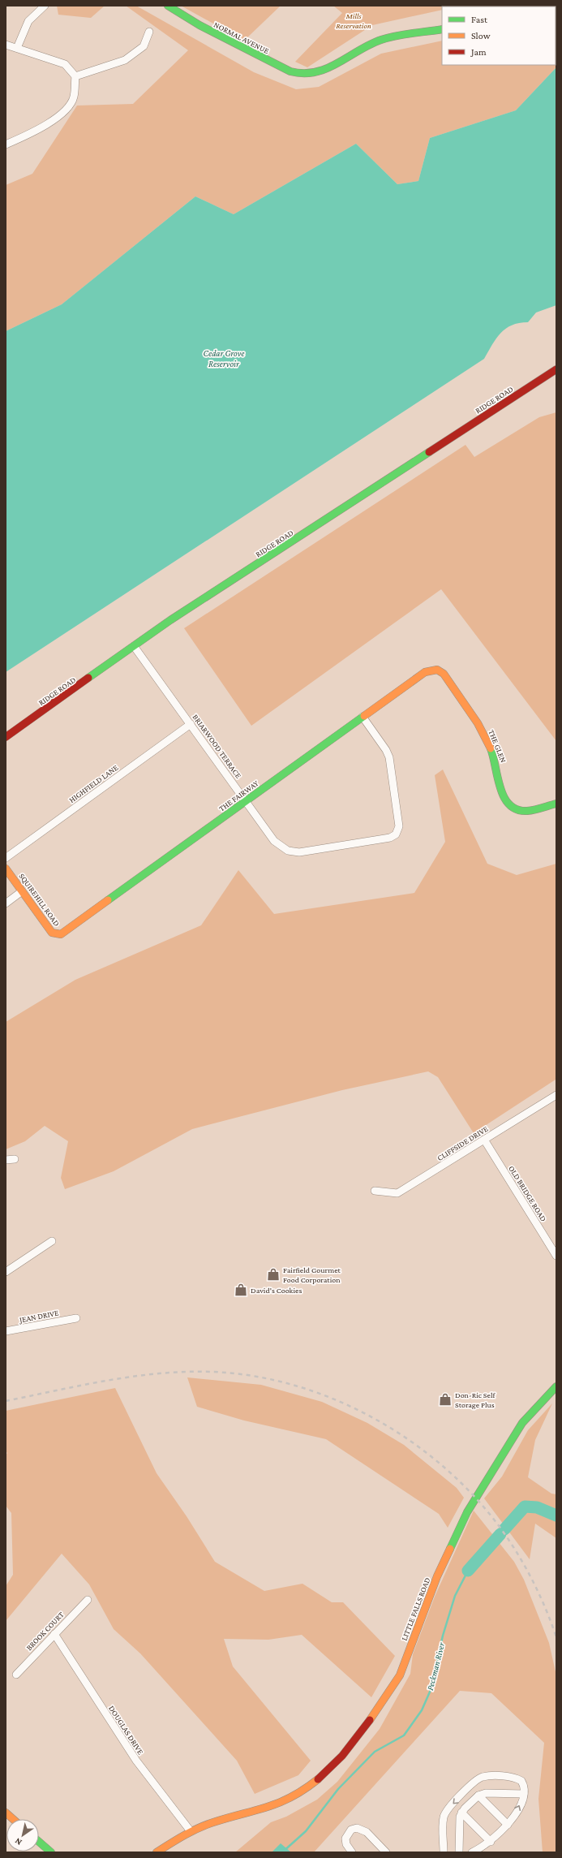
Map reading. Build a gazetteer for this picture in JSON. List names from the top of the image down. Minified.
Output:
{"streets":{"street":["NORMAL AVENUE","RIDGE ROAD","BRIARWOOD TERRACE","THE GLEN","HIGHFIELD LANE","THE FAIRWAY","SQUIREHILL ROAD","CLIFFSIDE DRIVE","OLD BRIDGE ROAD","JEAN DRIVE","LITTLE FALLS ROAD","BROOK COURT","DOUGLAS DRIVE"]},"crossings":[["RIDGE ROAD","BRIARWOOD TERRACE"],["BRIARWOOD TERRACE","HIGHFIELD LANE"],["BRIARWOOD TERRACE","THE FAIRWAY"],["THE GLEN","THE FAIRWAY"],["THE FAIRWAY","SQUIREHILL ROAD"],["CLIFFSIDE DRIVE","OLD BRIDGE ROAD"],["LITTLE FALLS ROAD","DOUGLAS DRIVE"],["BROOK COURT","DOUGLAS DRIVE"]],"water":["Cedar Grove Reservoir","Peckman River"],"parks":["Mills Reservation"],"places":{"shop":["Fairfield Gourmet Food Corporation","David's Cookies","Don-Ric Self Storage Plus"]},"legend":["Fast","Slow","Jam"],"north":"bottom left"}
